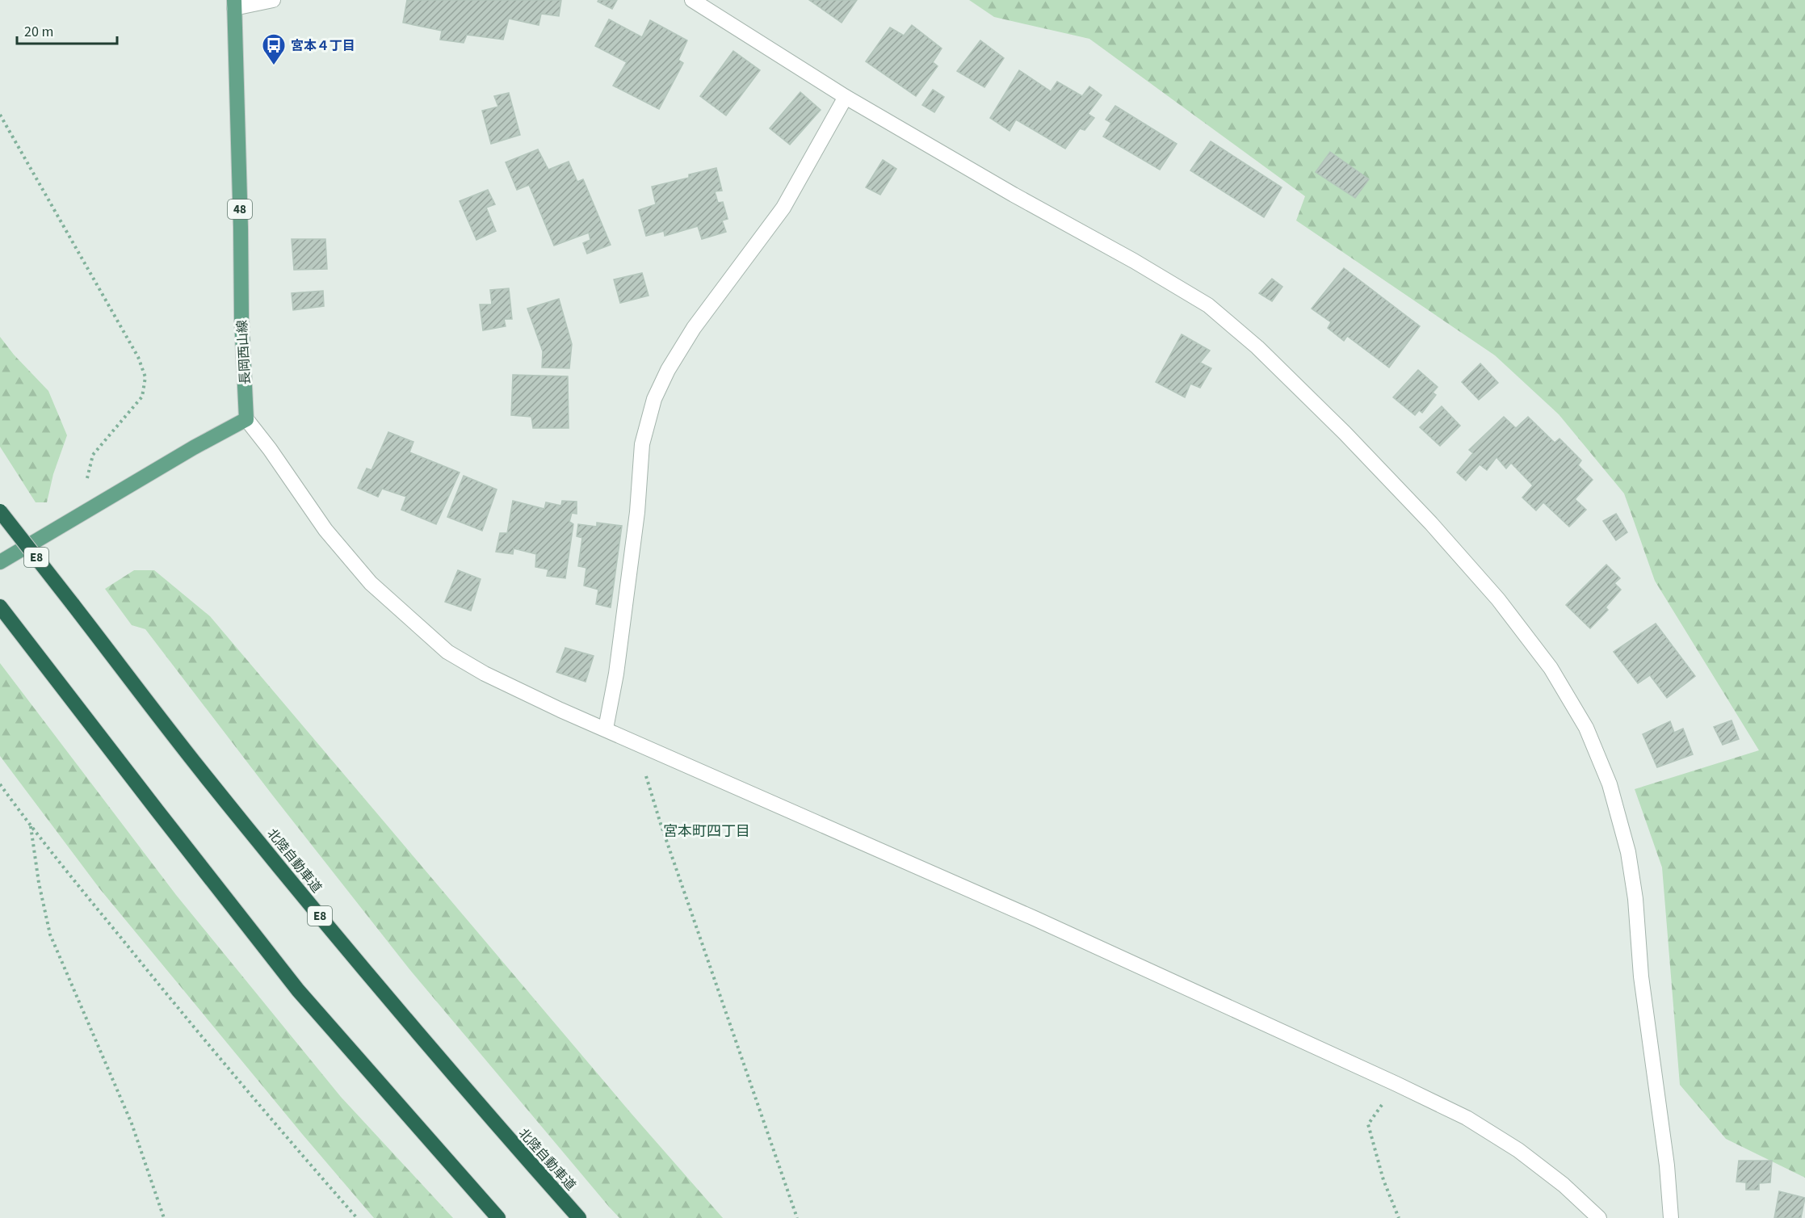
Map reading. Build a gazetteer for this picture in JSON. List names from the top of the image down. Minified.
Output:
{"streets":{"highway":["E8","北陸自動車道"],"main road":["48","長岡西山線"]},"districts":["宮本町四丁目"],"places":{"bus stop":["宮本４丁目"]},"scale_bar":"20 m"}
